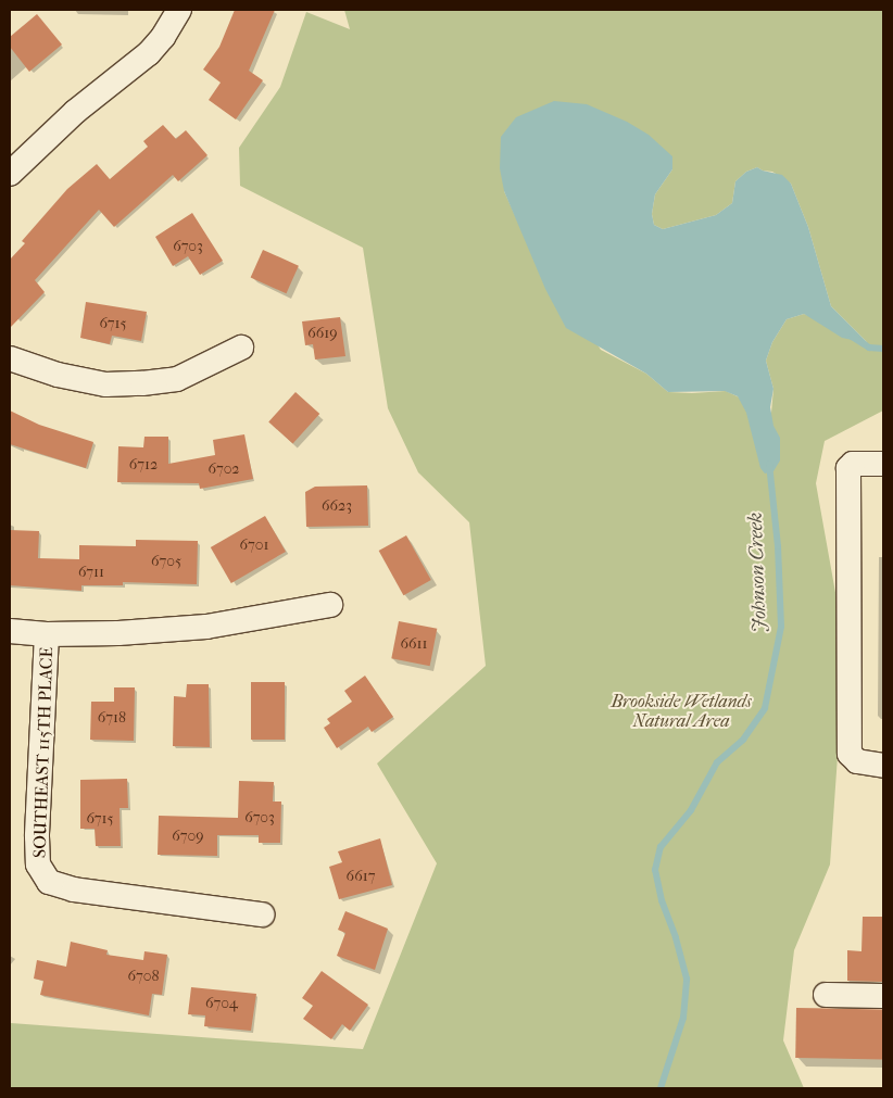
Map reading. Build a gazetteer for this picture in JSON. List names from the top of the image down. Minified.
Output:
{"streets":{"street":["SOUTHEAST 115TH PLACE"]},"water":["Johnson Creek"],"parks":["Brookside Wetlands Natural Area"],"house_numbers":["6703","6715","6619","6712","6702","6623","6701","6705","6711","6611","6718","6703","6715","6709","6617","6708","6704"]}
